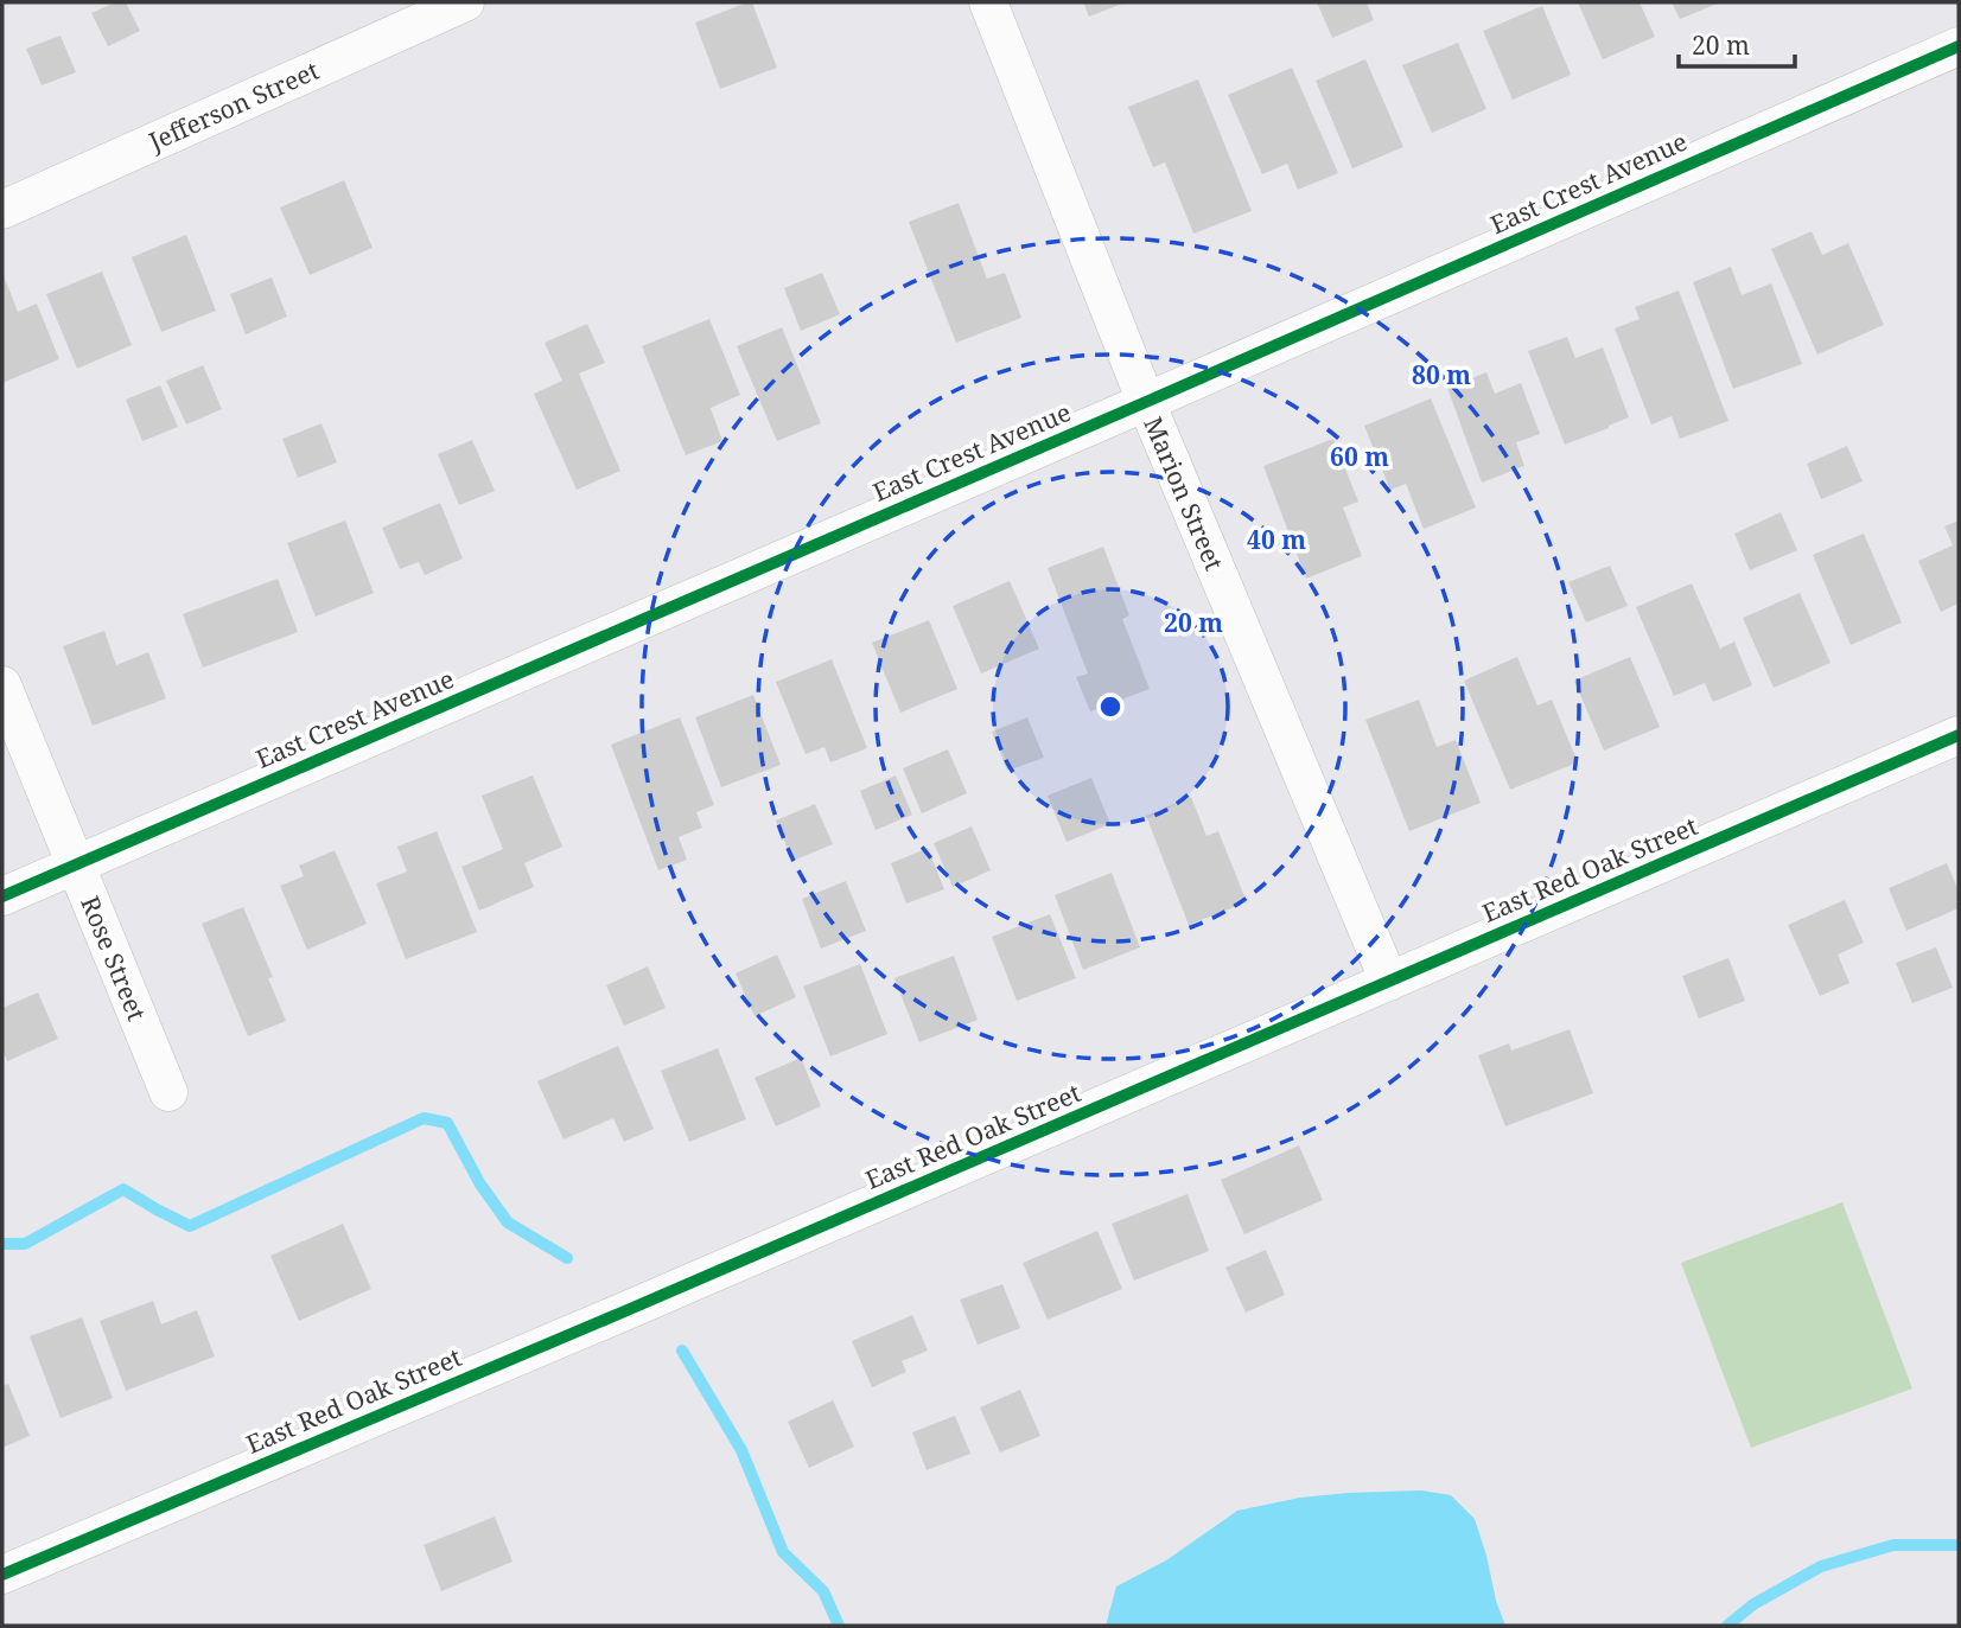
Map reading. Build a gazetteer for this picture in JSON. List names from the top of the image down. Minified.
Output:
{"streets":{"street":["Jefferson Street","East Crest Avenue","Marion Street","East Red Oak Street","Rose Street"]},"crossings":[["East Crest Avenue","Marion Street"],["East Crest Avenue","Rose Street"],["Marion Street","East Red Oak Street"]],"scale_bar":"20 m","rings":["80 m","60 m","40 m","20 m"]}
